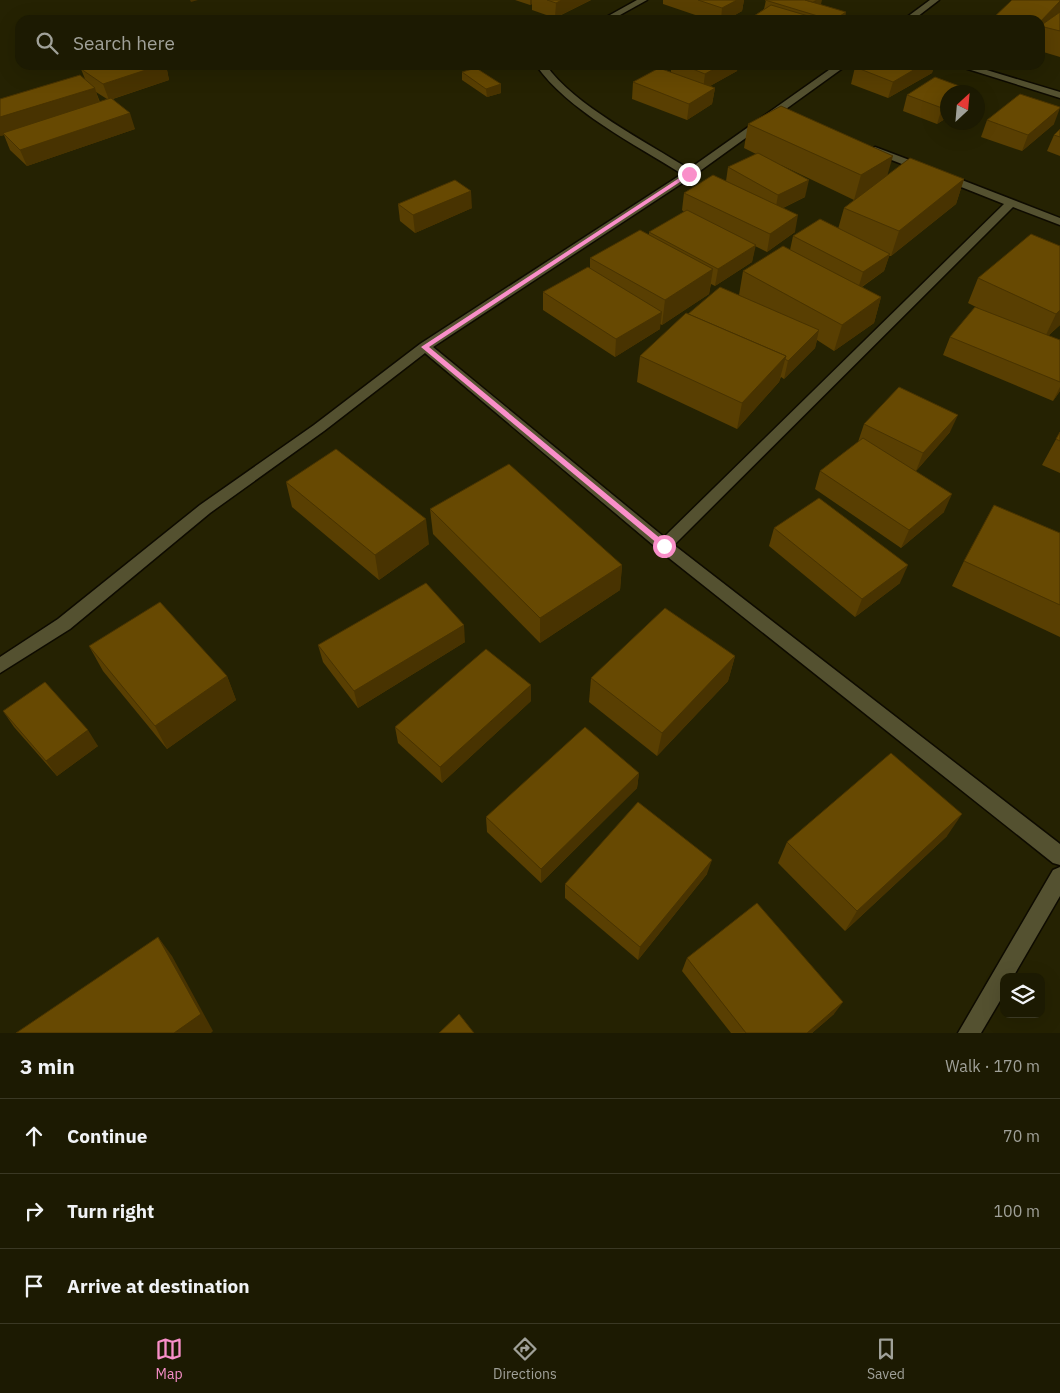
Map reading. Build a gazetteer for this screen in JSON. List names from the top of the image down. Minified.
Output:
{"north":"top right","page":{"search":"Search here","heading":["3 min","Walk · 170 m"],"list":[["Continue","70 m"],["Turn right","100 m"],"Arrive at destination"],"nav":["Map","Directions","Saved"]}}
